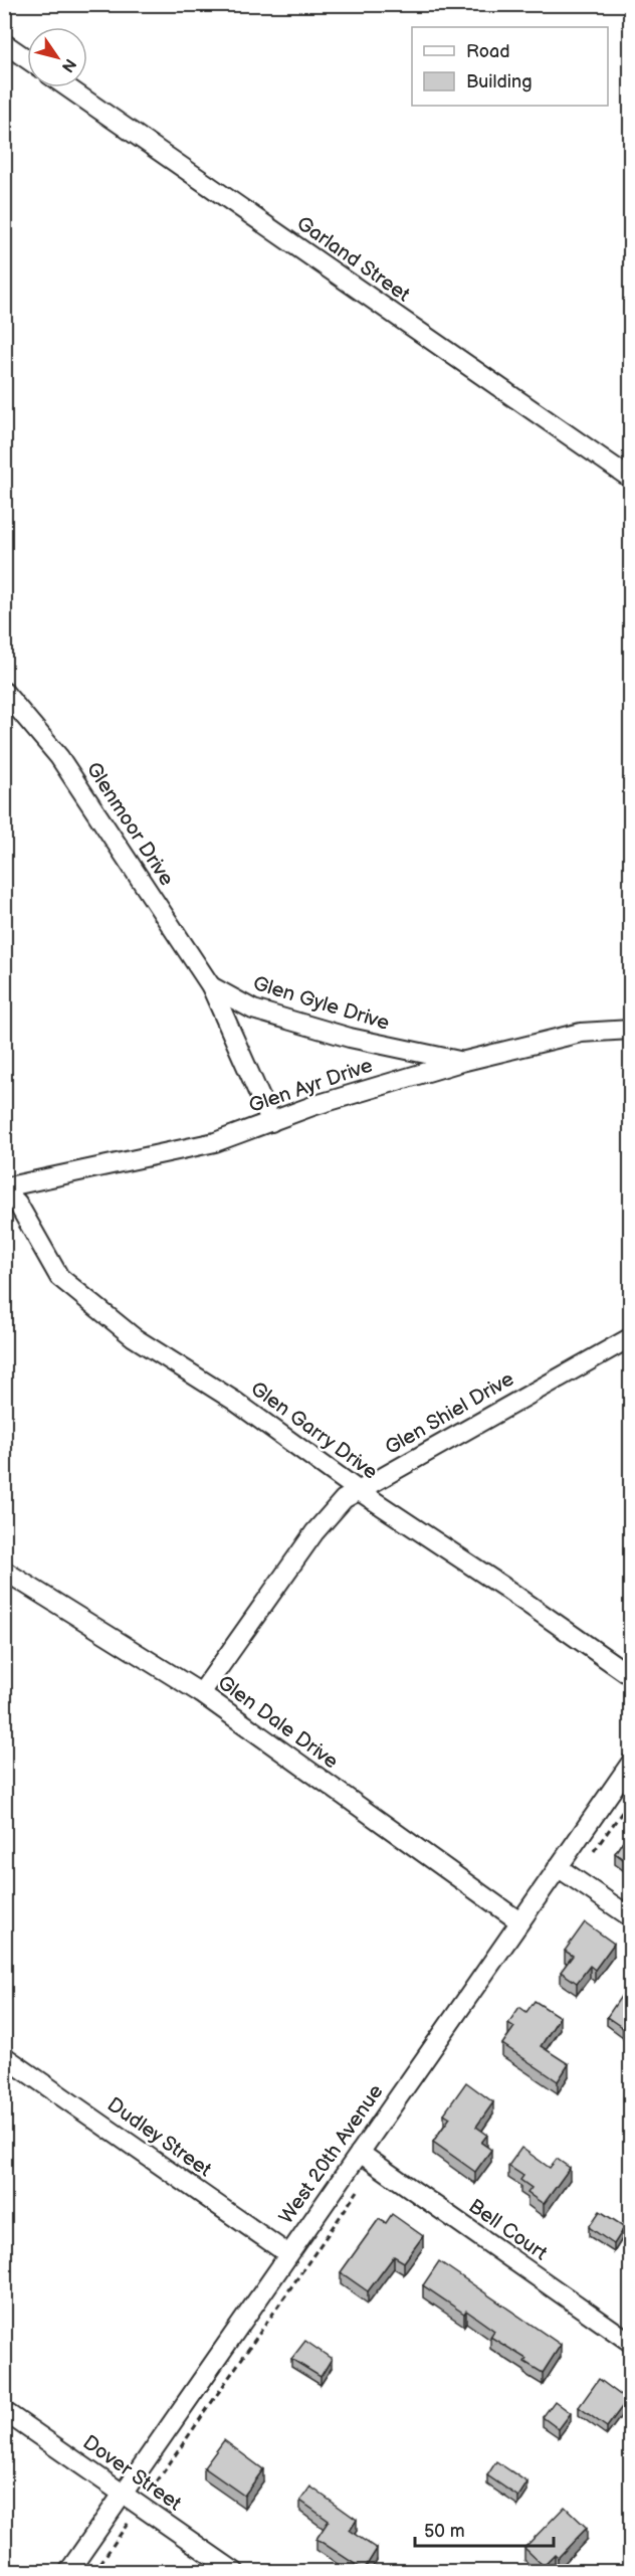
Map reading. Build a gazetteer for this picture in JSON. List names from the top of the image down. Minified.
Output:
{"streets":{"street":["Garland Street","Glenmoor Drive","Glen Gyle Drive","Glen Ayr Drive","Glen Shiel Drive","Glen Garry Drive","Glen Dale Drive","Dudley Street","West 20th Avenue","Bell Court","Dover Street"]},"crossings":[["Glenmoor Drive","Glen Gyle Drive"],["Glen Gyle Drive","Glen Ayr Drive"],["Glen Ayr Drive","Glen Garry Drive"],["Glen Shiel Drive","Glen Garry Drive"],["Glen Shiel Drive","Glen Dale Drive"],["Glen Dale Drive","West 20th Avenue"],["Dudley Street","West 20th Avenue"],["West 20th Avenue","Bell Court"],["West 20th Avenue","Dover Street"]],"legend":["Road","Building"],"scale_bar":"50 m","north":"bottom right"}
